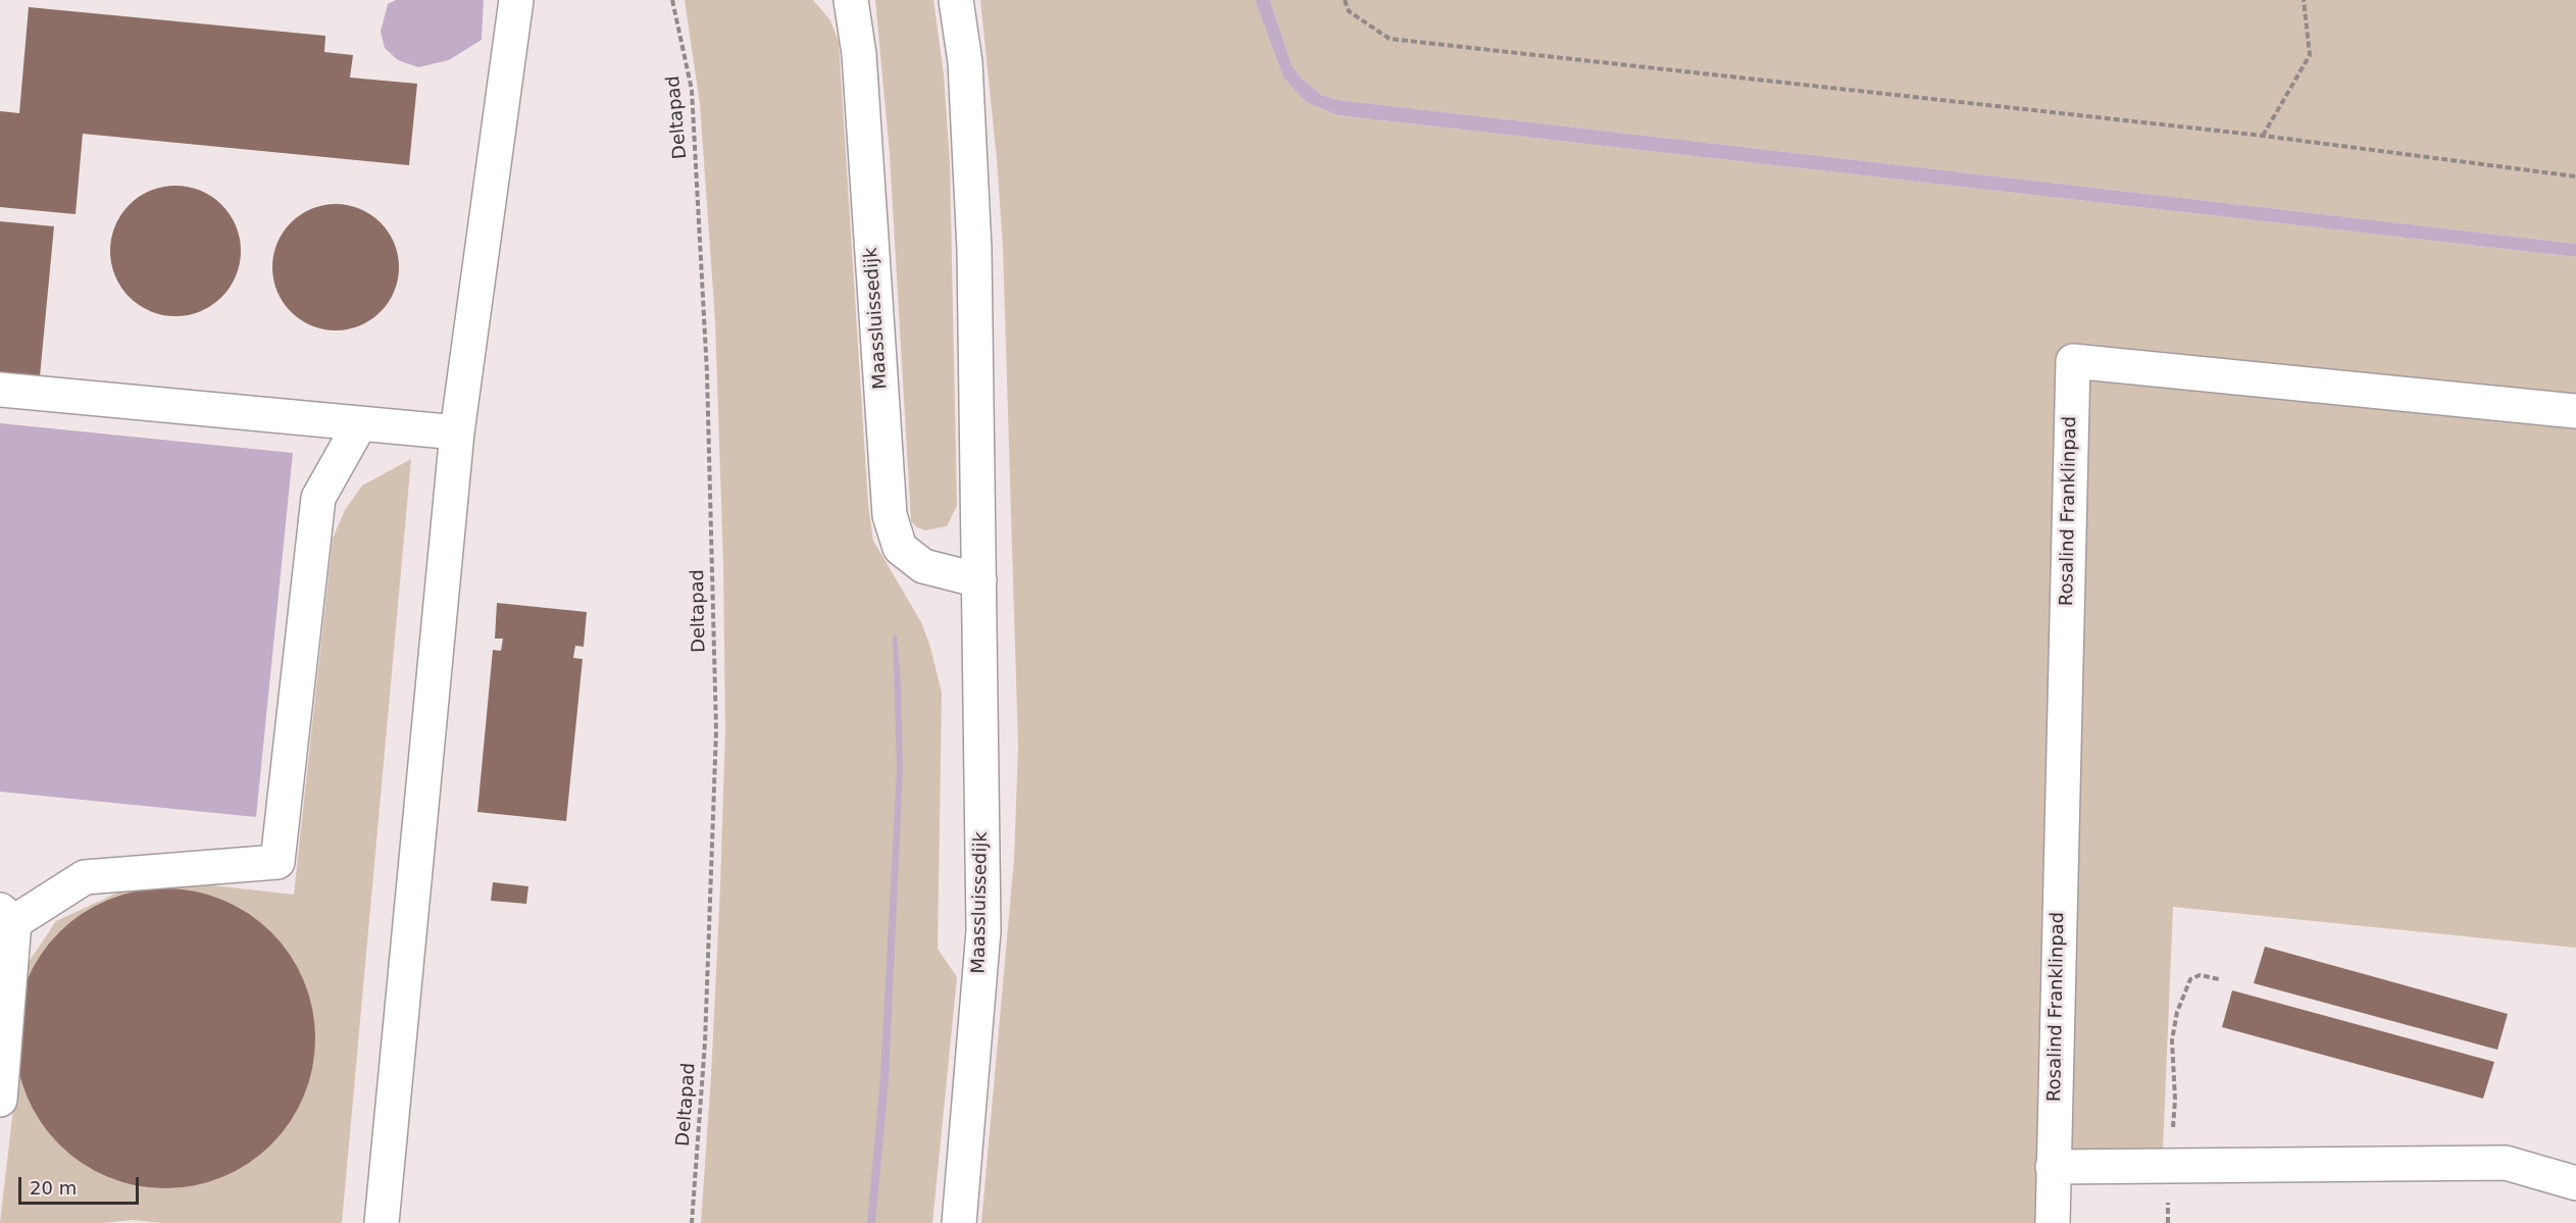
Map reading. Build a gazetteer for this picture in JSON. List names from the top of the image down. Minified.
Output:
{"streets":{"street":["Maassluissedijk","Rosalind Franklinpad"],"path":["Deltapad"]},"scale_bar":"20 m"}
